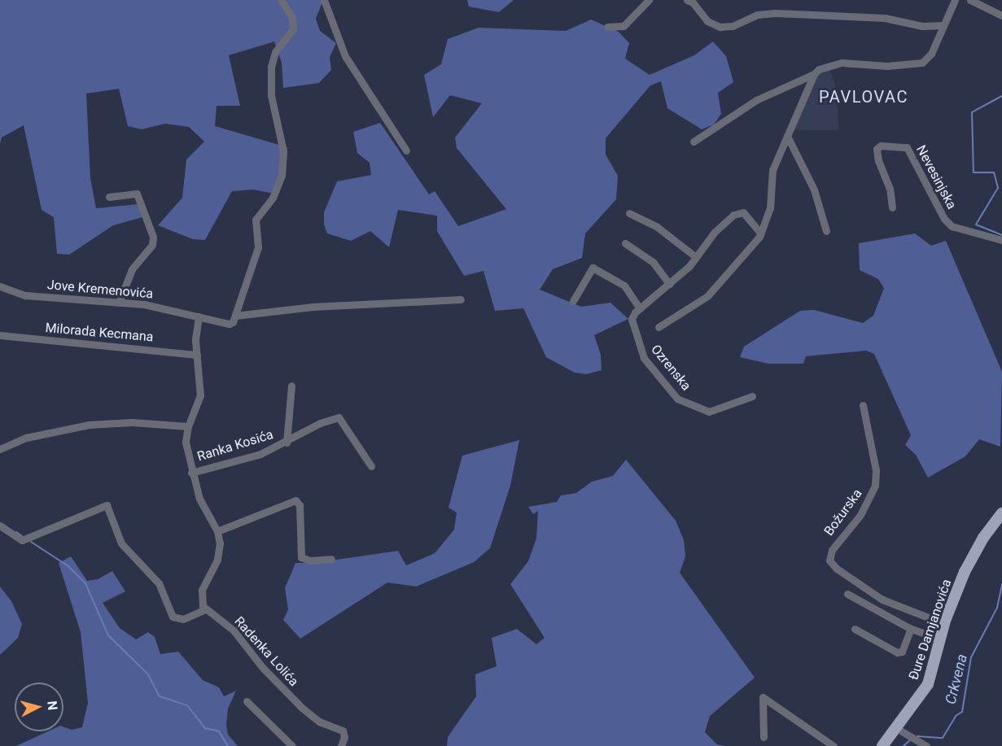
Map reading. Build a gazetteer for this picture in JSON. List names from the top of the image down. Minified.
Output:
{"streets":{"main road":["Đure Damjanovića"],"street":["Nevesinjska","Jove Kremenovića","Milorada Kecmana","Ozrenska","Ranka Kosića","Božurska","Radenka Lolića"]},"crossings":[["Božurska","Đure Damjanovića"]],"districts":["PAVLOVAC"],"water":["Crkvena"],"north":"right"}
